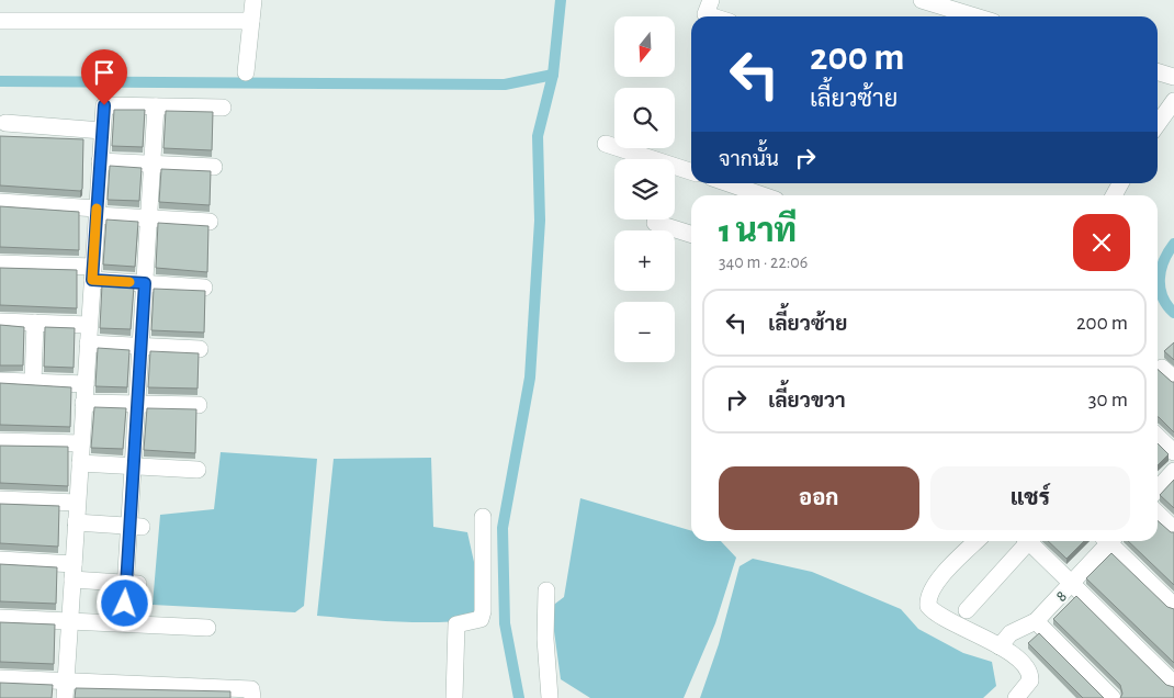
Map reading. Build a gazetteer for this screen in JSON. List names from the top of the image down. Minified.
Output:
{"streets":{"street":["8"]},"north":"bottom","page":{"map_buttons":["+","−"],"turn":["200 m","เลี้ยวซ้าย"],"then":"จากนั้น","heading":["1 นาที","340 m · 22:06"],"list":[{"name":"เลี้ยวซ้าย","value":"200 m"},{"name":"เลี้ยวขวา","value":"30 m"}],"buttons":["ออก","แชร์"]}}
